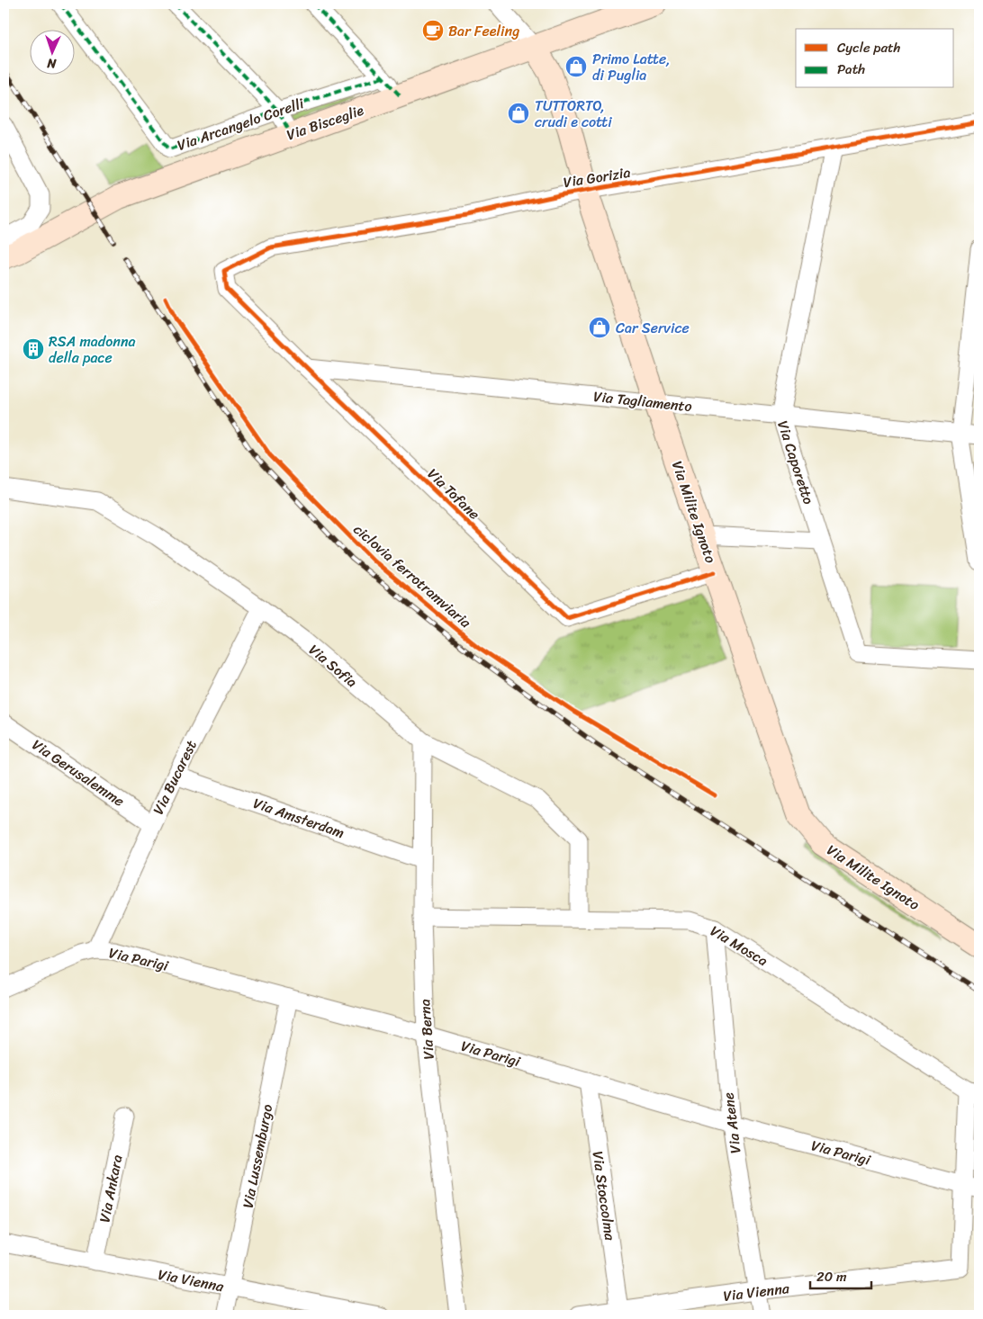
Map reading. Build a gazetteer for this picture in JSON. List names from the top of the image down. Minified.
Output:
{"streets":{"street":["Via Bisceglie","Via Arcangelo Corelli","Via Gorizia","Via Tagliamento","Via Caporetto","Via Tofane","Via Milite Ignoto","Via Sofia","Via Gerusalemme","Via Bucarest","Via Amsterdam","Via Mosca","Via Parigi","Via Berna","Via Atene","Via Lussemburgo","Via Ankara","Via Stoccolma","Via Vienna"],"cycle path":["ciclovia ferrotramviaria"]},"crossings":[["Via Bisceglie","Via Milite Ignoto"],["Via Gorizia","Via Caporetto"],["Via Gorizia","Via Tofane"],["Via Gorizia","Via Milite Ignoto"],["Via Tagliamento","Via Caporetto"],["Via Tagliamento","Via Tofane"],["Via Tagliamento","Via Milite Ignoto"],["Via Tofane","Via Milite Ignoto"],["Via Sofia","Via Bucarest"],["Via Sofia","Via Mosca"],["Via Sofia","Via Berna"],["Via Gerusalemme","Via Bucarest"],["Via Bucarest","Via Amsterdam"],["Via Bucarest","Via Parigi"],["Via Amsterdam","Via Berna"],["Via Mosca","Via Parigi"],["Via Mosca","Via Berna"],["Via Mosca","Via Atene"],["Via Mosca","Via Vienna"],["Via Parigi","Via Berna"],["Via Parigi","Via Atene"],["Via Parigi","Via Lussemburgo"],["Via Parigi","Via Stoccolma"],["Via Parigi","Via Vienna"],["Via Atene","Via Vienna"],["Via Lussemburgo","Via Vienna"],["Via Ankara","Via Vienna"],["Via Stoccolma","Via Vienna"]],"places":{"cafe":["Bar Feeling"],"shop":["Primo Latte, di Puglia","TUTTORTO, crudi e cotti","Car Service"],"building":["RSA madonna della pace"]},"legend":["Cycle path","Path"],"scale_bar":"20 m","north":"bottom"}
